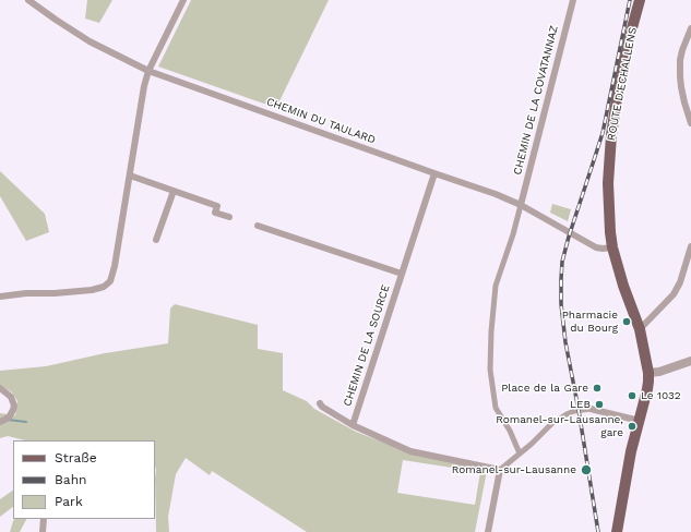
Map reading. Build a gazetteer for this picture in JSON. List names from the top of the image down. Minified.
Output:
{"streets":{"main road":["ROUTE D'ECHALLENS"],"street":["CHEMIN DE LA COVATANNAZ","CHEMIN DU TAULARD","CHEMIN DE LA SOURCE"]},"crossings":[["ROUTE D'ECHALLENS","CHEMIN DU TAULARD"],["CHEMIN DE LA COVATANNAZ","CHEMIN DU TAULARD"],["CHEMIN DU TAULARD","CHEMIN DE LA SOURCE"]],"places":["Pharmacie du Bourg","Place de la Gare","Le 1032","LEB","Romanel-sur-Lausanne, gare","Romanel-sur-Lausanne"],"legend":["Straße","Bahn","Park"]}
